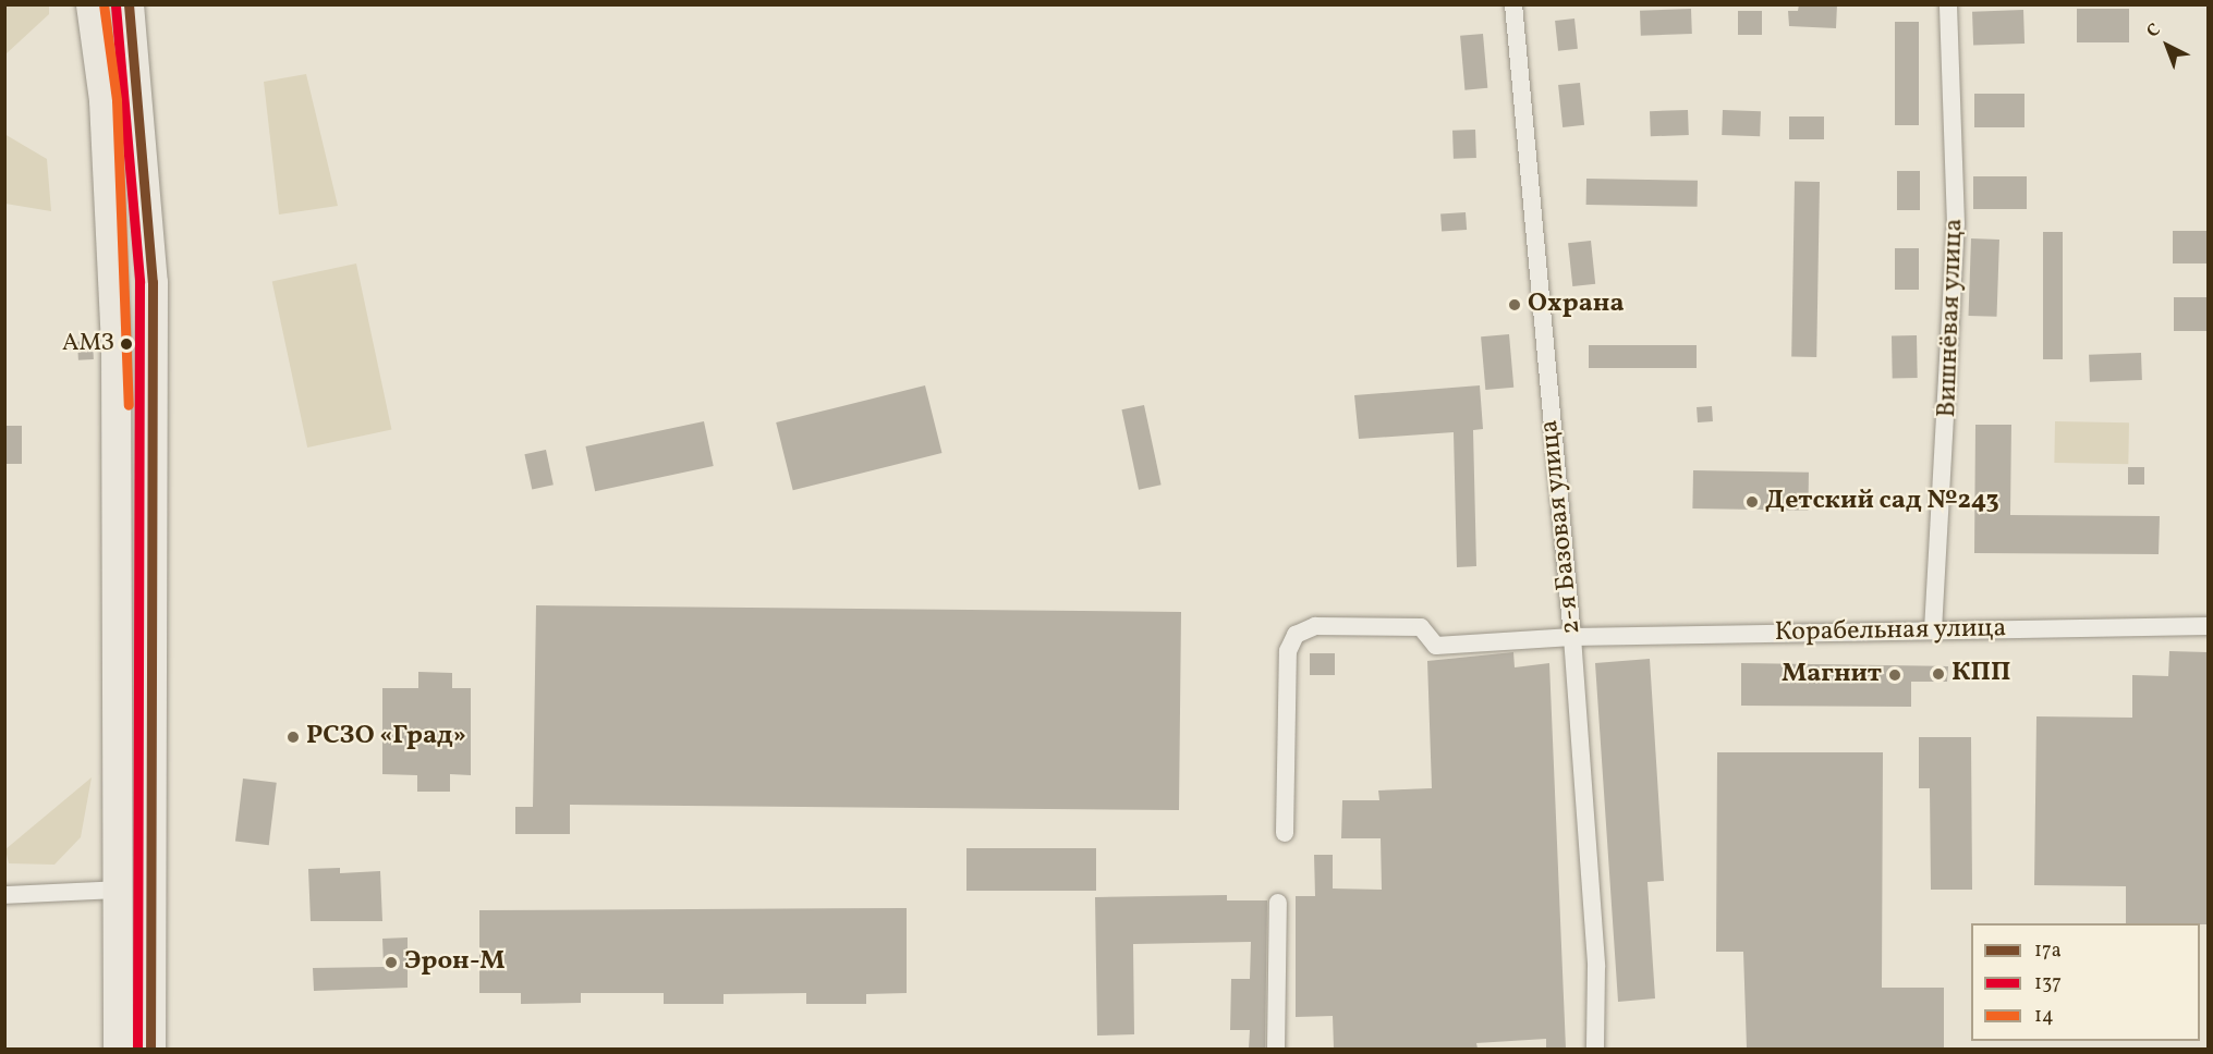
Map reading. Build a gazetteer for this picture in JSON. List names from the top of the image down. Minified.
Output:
{"streets":{"street":["Вишнёвая улица","2-я Базовая улица","Корабельная улица"]},"crossings":[["Вишнёвая улица","Корабельная улица"],["2-я Базовая улица","Корабельная улица"]],"places":["Охрана","АМЗ","Детский сад №243","КПП","Магнит","РСЗО «Град»","Эрон-М"],"lines":["transit line 17a","transit line 14","transit line 137"],"legend":["17a","137","14"],"north":"top left"}
